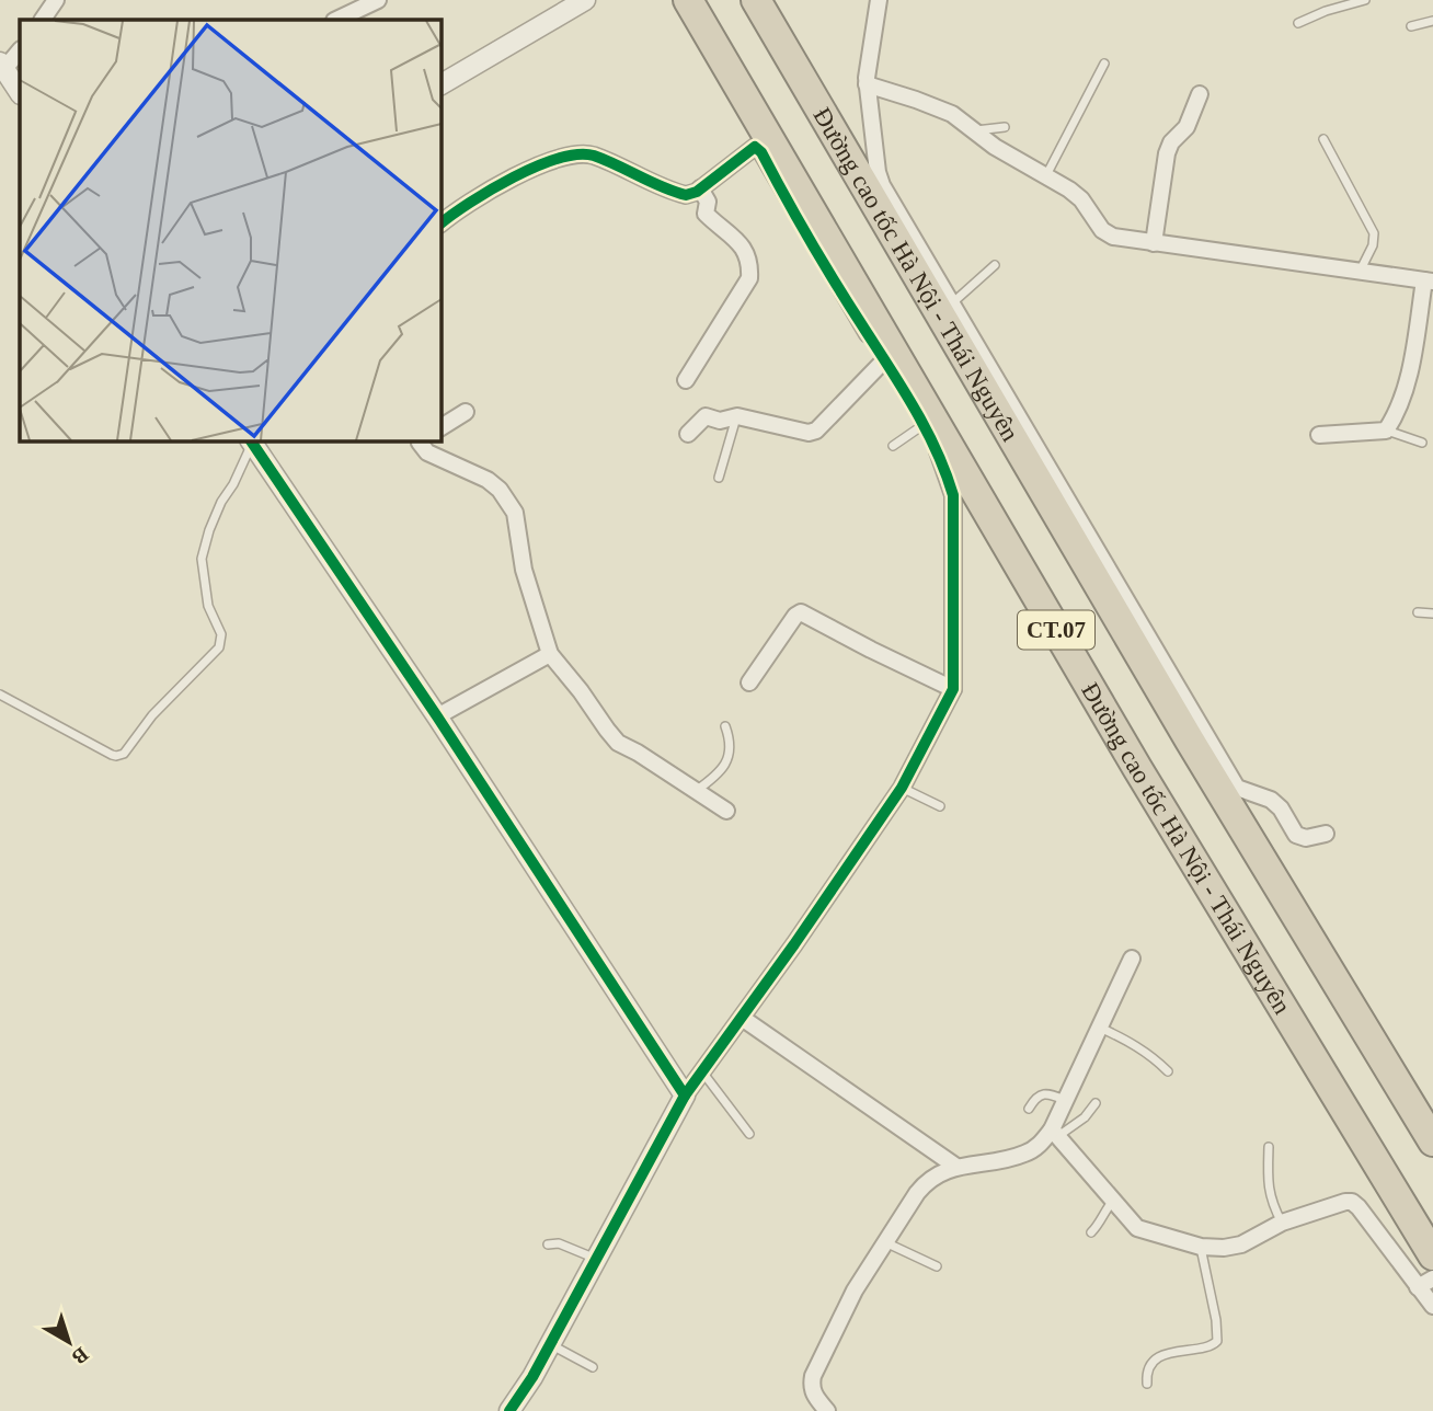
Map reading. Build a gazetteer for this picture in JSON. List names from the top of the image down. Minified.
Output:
{"streets":{"highway":["Đường cao tốc Hà Nội - Thái Nguyên","CT.07"]},"north":"bottom right"}
